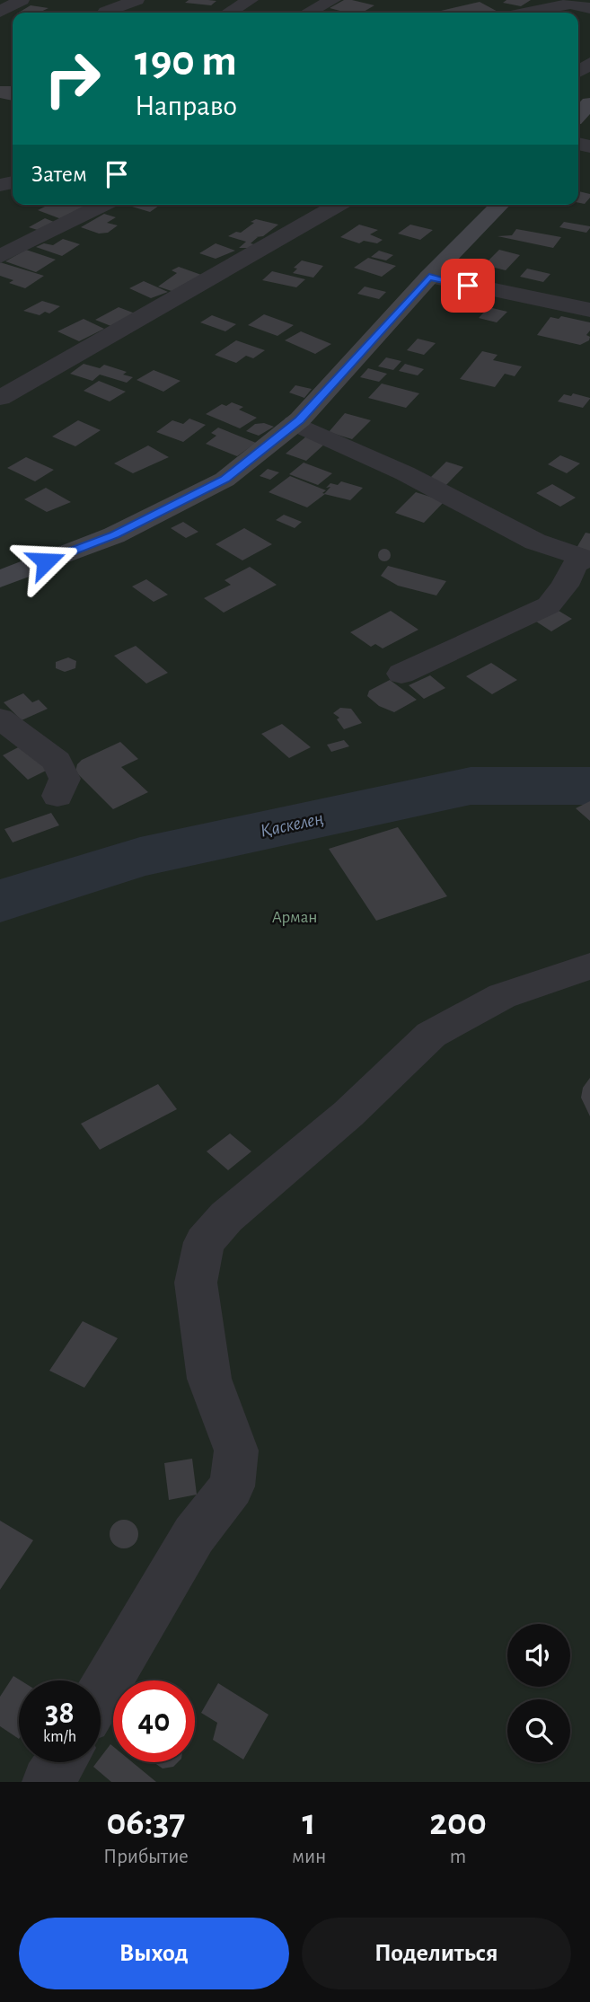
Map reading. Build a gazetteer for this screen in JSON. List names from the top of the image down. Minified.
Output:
{"water":["Қаскелең"],"parks":["Арман"],"page":{"turn":["190 m","Направо"],"then":"Затем","speed":"38 km/h","limit":"40","eta":["06:37","Прибытие","1","мин","200","m"],"buttons":["Выход","Поделиться"]}}
